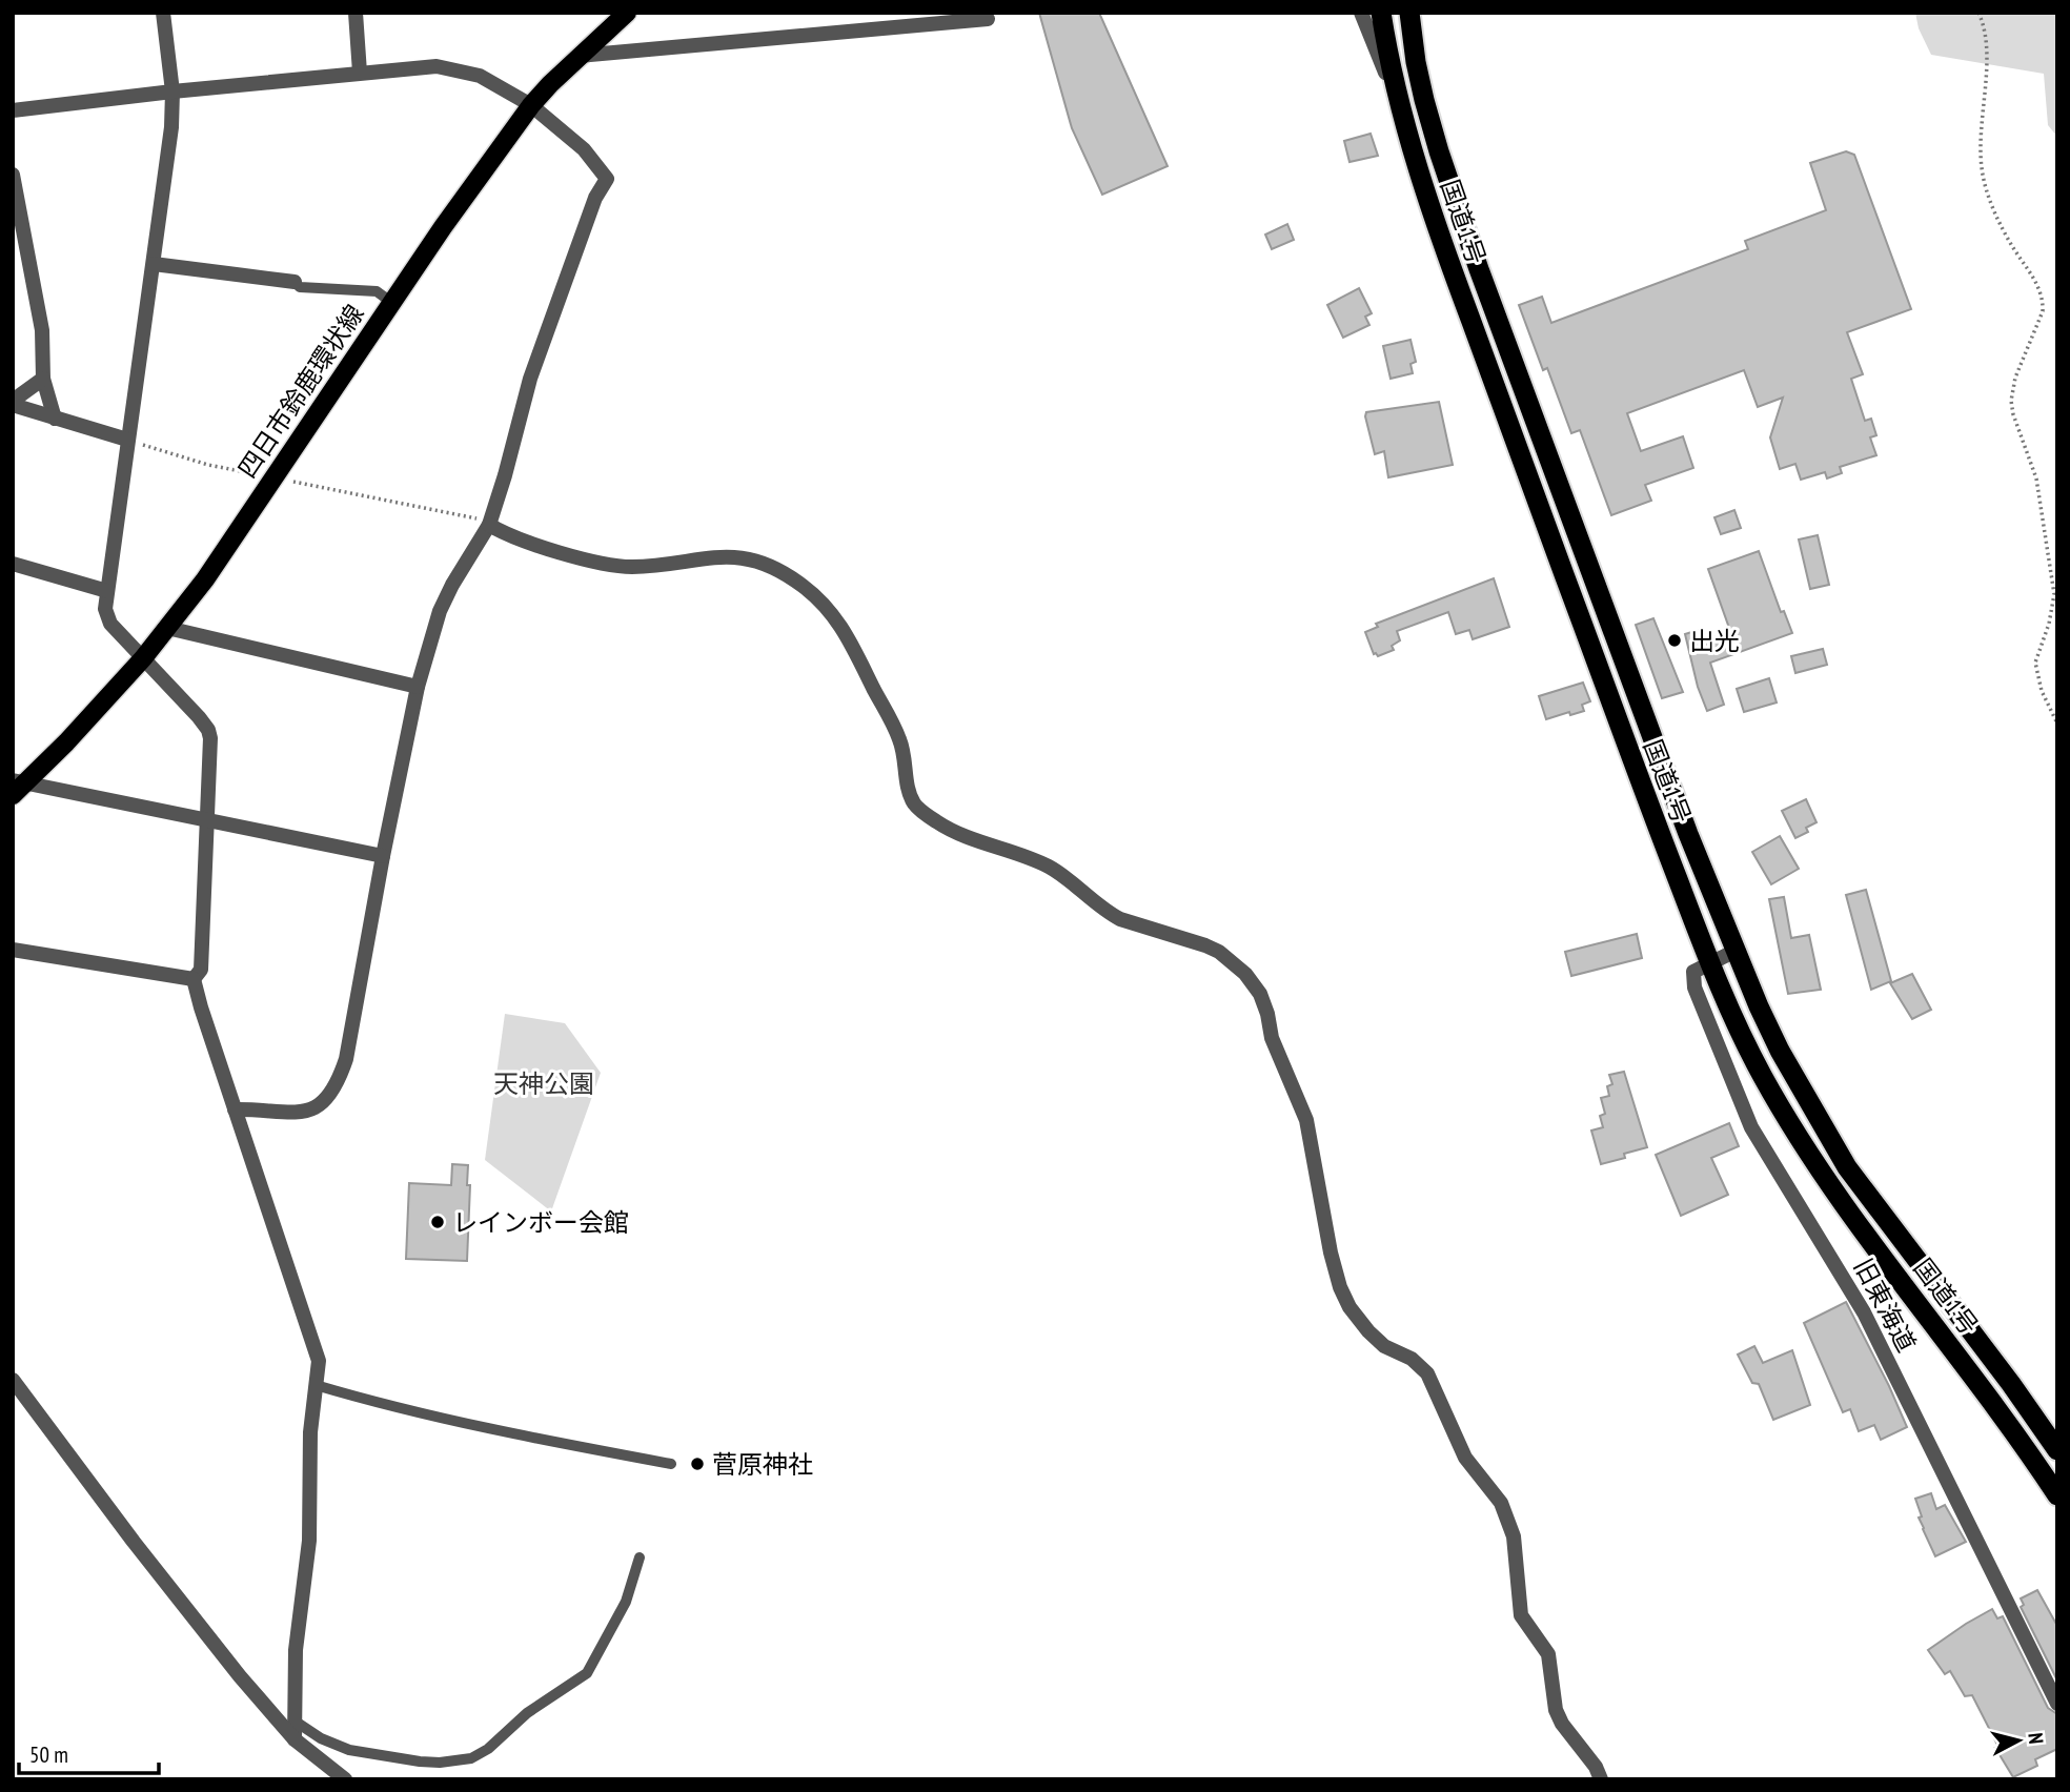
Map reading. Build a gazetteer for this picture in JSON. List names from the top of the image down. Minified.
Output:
{"streets":{"highway":["国道1号"],"main road":["四日市鈴鹿環状線"],"street":["旧東海道"]},"crossings":[["国道1号","旧東海道"]],"parks":["天神公園"],"places":["出光","レインボー会館","菅原神社"],"scale_bar":"50 m","north":"right"}
